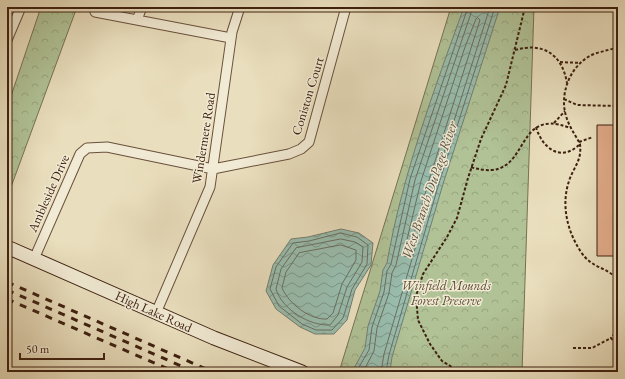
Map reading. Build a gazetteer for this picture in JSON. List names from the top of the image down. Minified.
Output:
{"streets":{"street":["Coniston Court","Windermere Road","Ambleside Drive","High Lake Road"]},"crossings":[["Coniston Court","Windermere Road"],["Coniston Court","Ambleside Drive"],["Windermere Road","Ambleside Drive"],["Windermere Road","High Lake Road"],["Ambleside Drive","High Lake Road"]],"water":["West Branch DuPage River"],"parks":["Winfield Mounds Forest Preserve"],"scale_bar":"50 m"}
